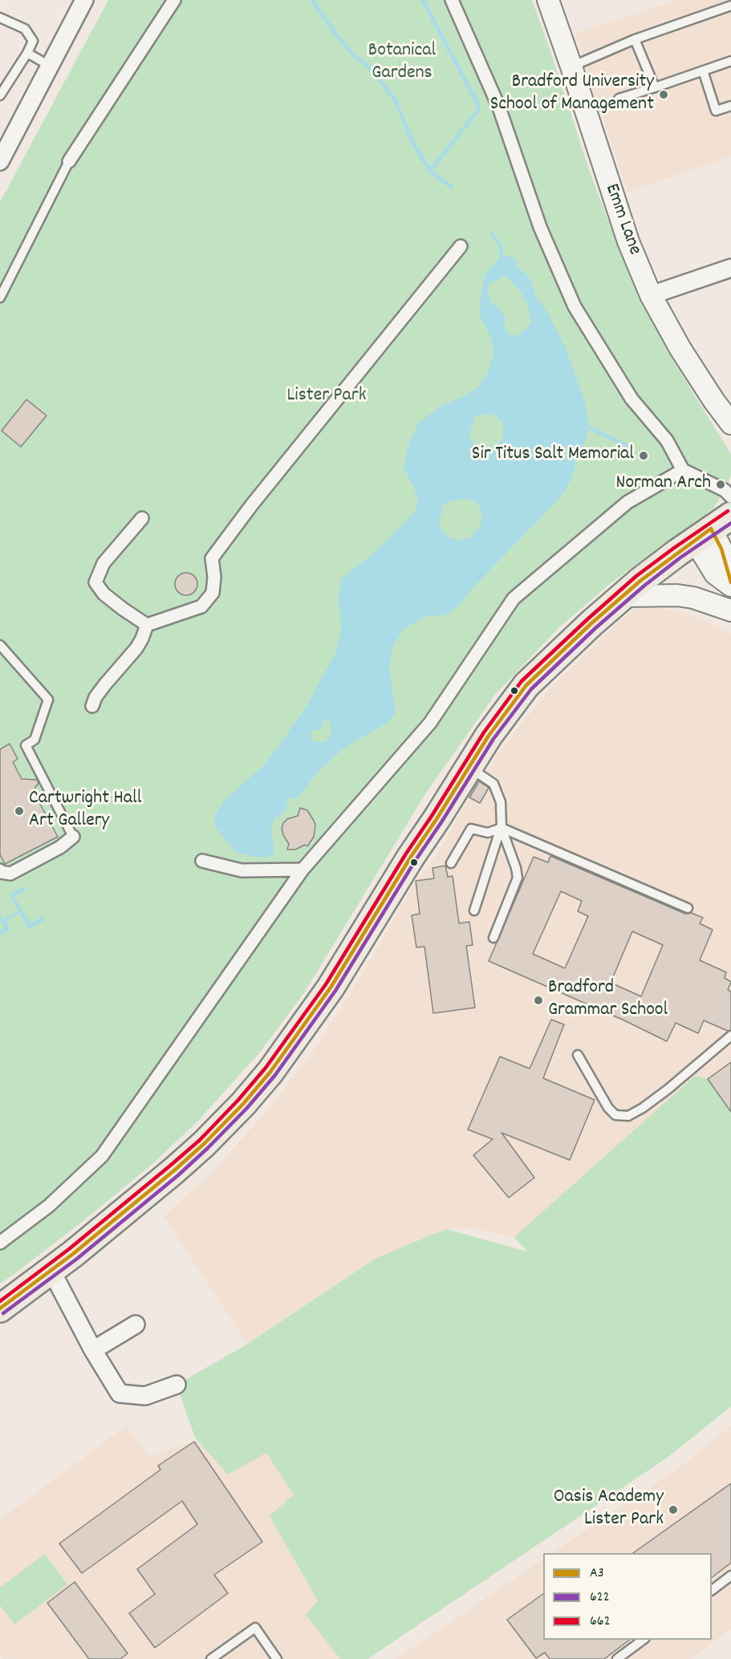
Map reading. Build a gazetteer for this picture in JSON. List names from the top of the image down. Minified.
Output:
{"streets":{"street":["Emm Lane"]},"parks":["Botanical Gardens","Lister Park"],"places":["Bradford University School of Management","Sir Titus Salt Memorial","Norman Arch","Cartwright Hall Art Gallery","Bradford Grammar School","Oasis Academy Lister Park"],"lines":["transit line 662","transit line 622","transit line A3"],"legend":["A3","622","662"]}
